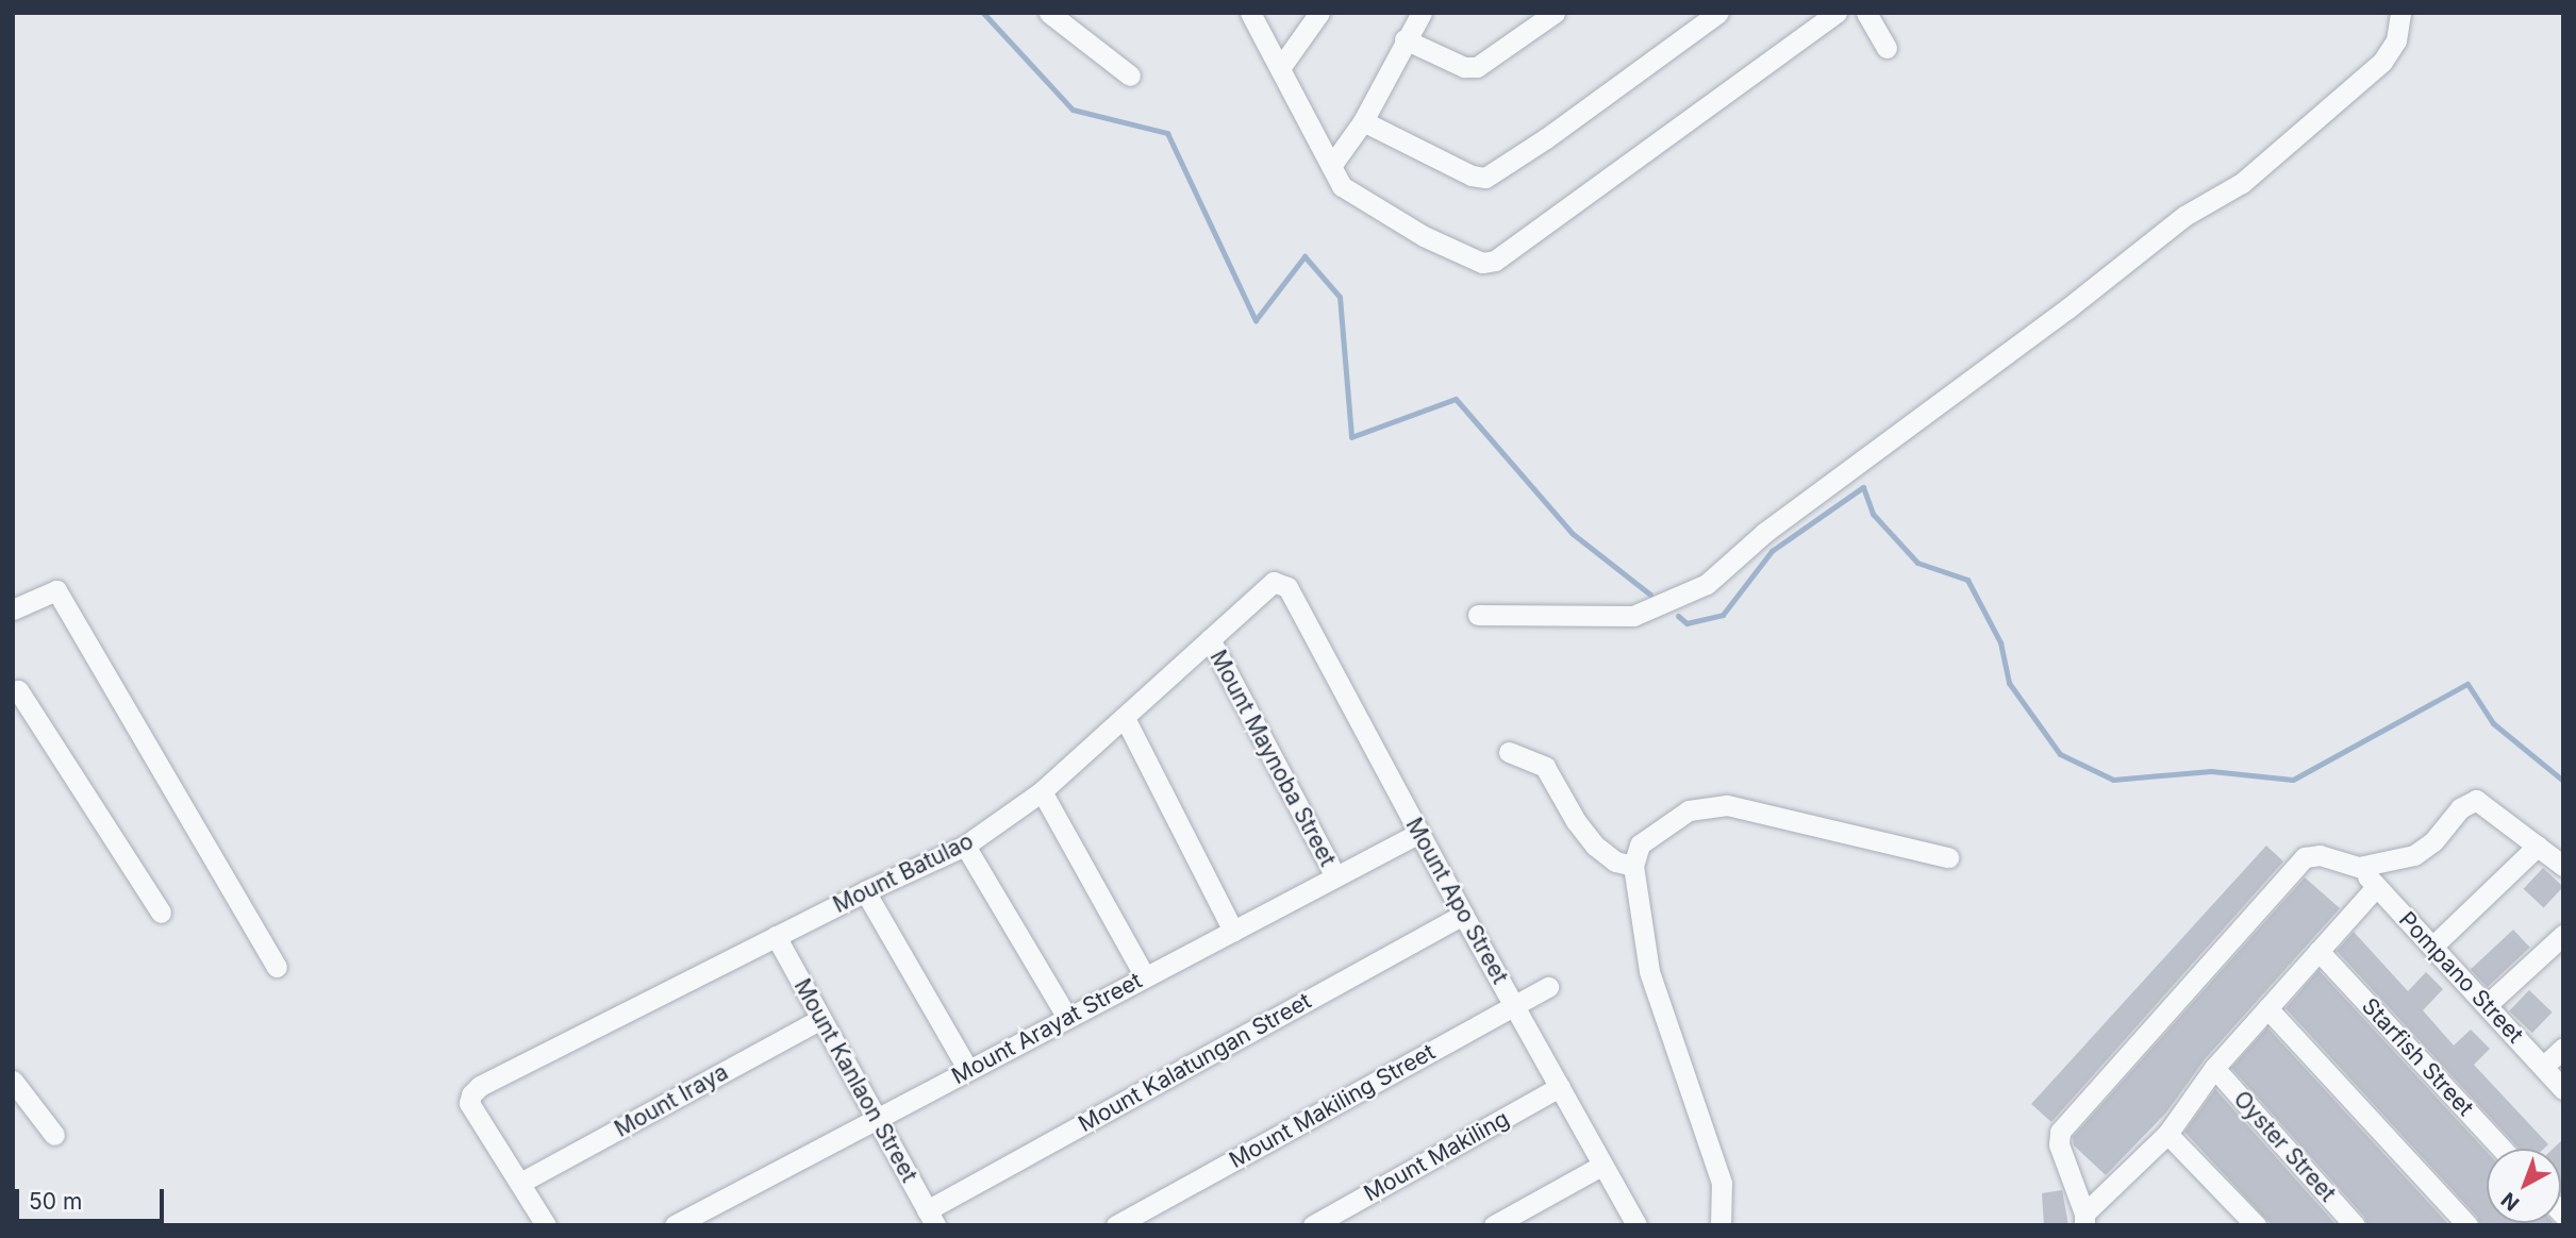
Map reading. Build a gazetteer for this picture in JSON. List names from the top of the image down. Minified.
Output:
{"streets":{"street":["Mount Maynoba Street","Mount Batulao","Mount Apo Street","Pompano Street","Mount Arayat Street","Starfish Street","Mount Kalatungan Street","Mount Kanlaon Street","Mount Iraya","Mount Makiling Street","Oyster Street","Mount Makiling"]},"crossings":[["Mount Maynoba Street","Mount Batulao"],["Mount Maynoba Street","Mount Arayat Street"],["Mount Batulao","Mount Apo Street"],["Mount Batulao","Mount Kanlaon Street"],["Mount Batulao","Mount Iraya"],["Mount Apo Street","Mount Arayat Street"],["Mount Apo Street","Mount Kalatungan Street"],["Mount Apo Street","Mount Makiling Street"],["Mount Apo Street","Mount Makiling"],["Mount Arayat Street","Mount Kanlaon Street"],["Mount Kalatungan Street","Mount Kanlaon Street"],["Mount Kanlaon Street","Mount Iraya"]],"scale_bar":"50 m","north":"bottom left"}
